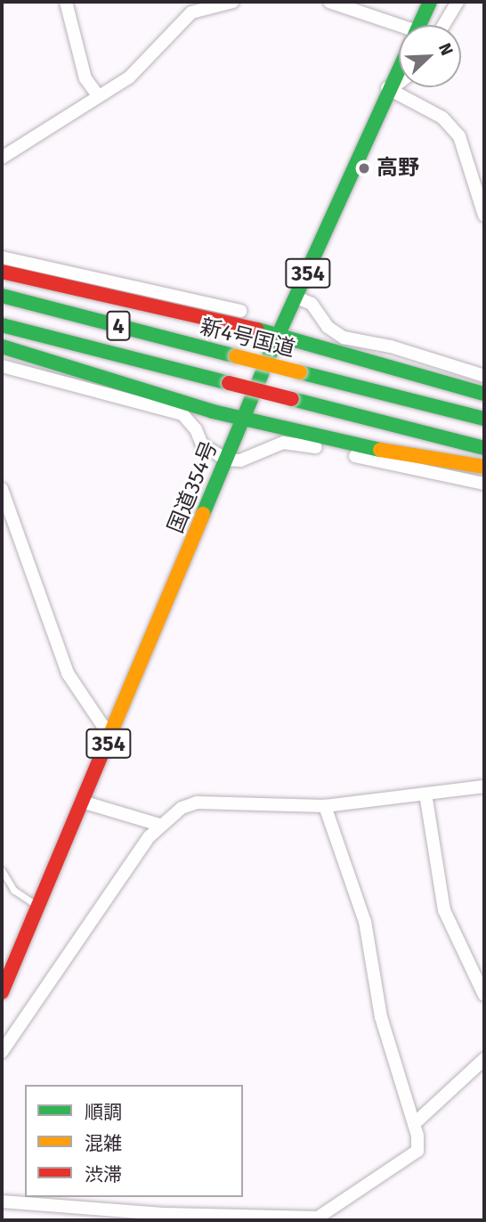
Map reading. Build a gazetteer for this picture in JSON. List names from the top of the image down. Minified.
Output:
{"streets":{"highway":["354","4","新4号国道","国道354号"]},"places":["高野"],"legend":["順調","混雑","渋滞"],"north":"top right"}
